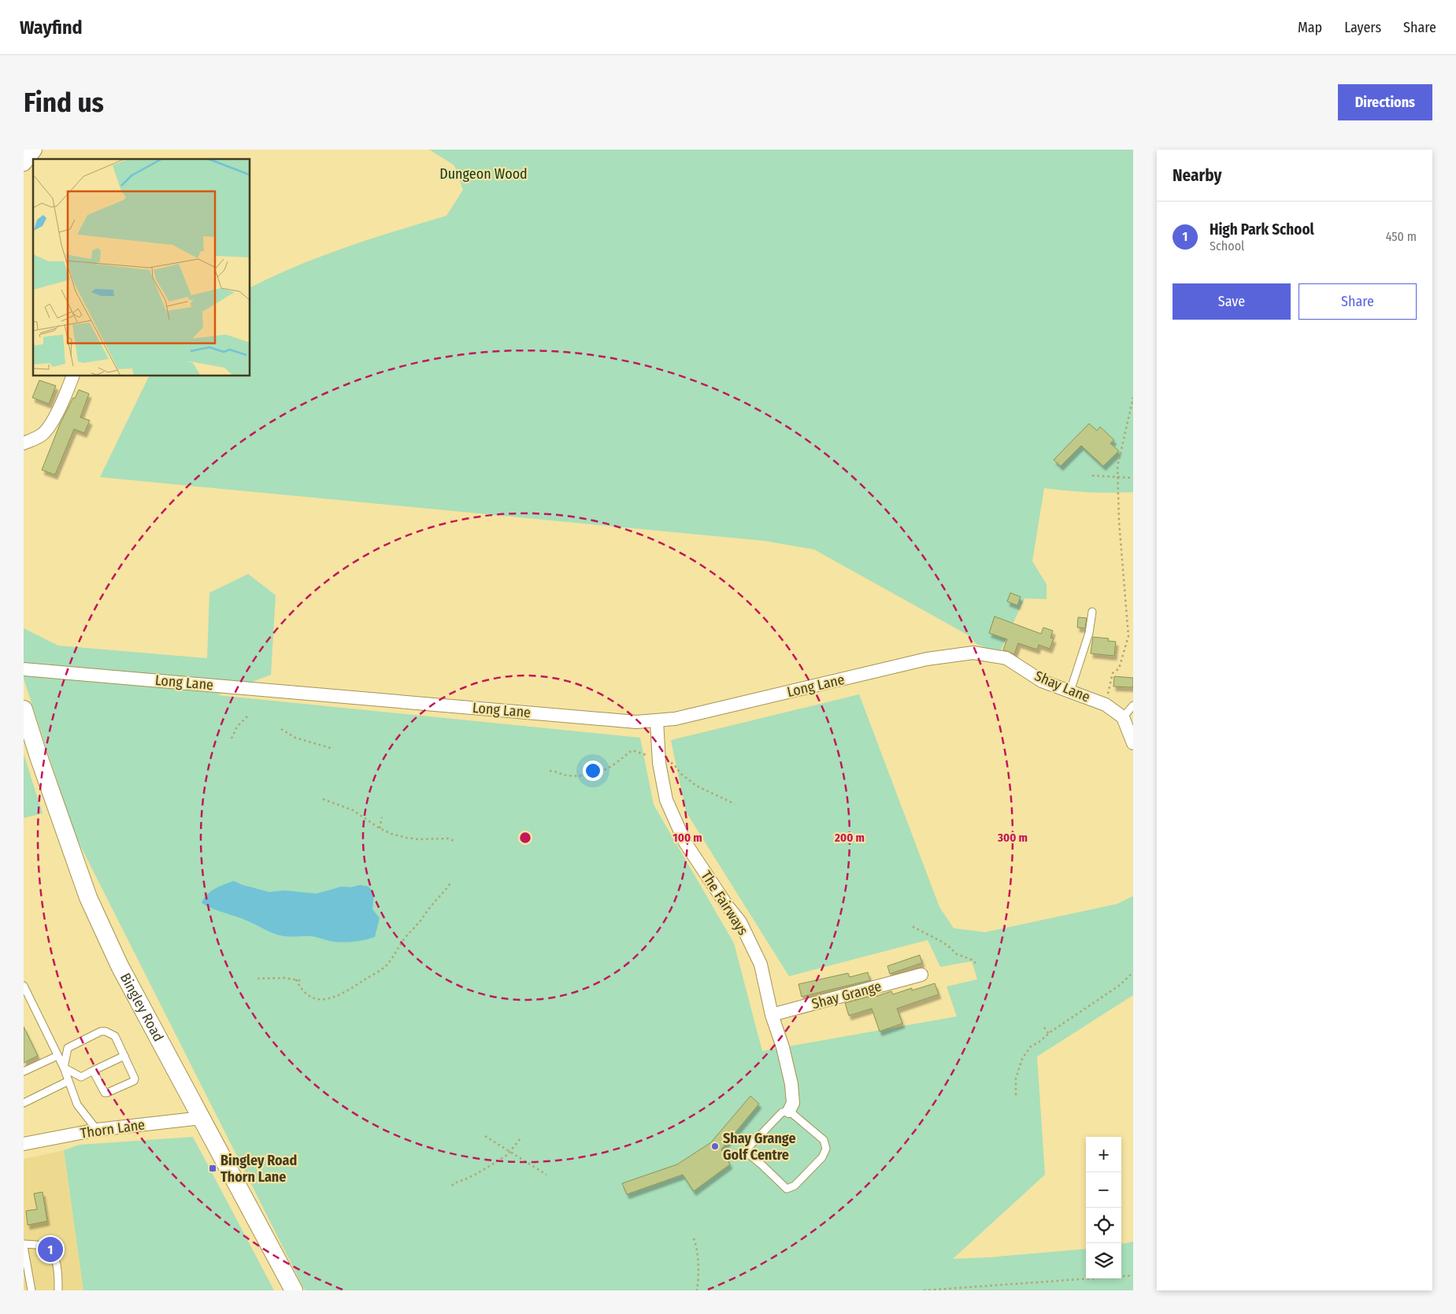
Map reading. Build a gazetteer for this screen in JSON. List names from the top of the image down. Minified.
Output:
{"streets":{"main road":["Bingley Road"],"street":["Long Lane","Shay Lane","The Fairways","Shay Grange","Thorn Lane"]},"crossings":[["Long Lane","Shay Lane"],["Long Lane","The Fairways"],["The Fairways","Shay Grange"],["Bingley Road","Thorn Lane"]],"parks":["Dungeon Wood"],"places":{"other":["Shay Grange Golf Centre"],"transit":["Bingley Road Thorn Lane"]},"page":{"header":"Wayfind","nav":["Map","Layers","Share"],"buttons":["Directions",["Save","Share"]],"title":"Find us","heading":"Nearby","list":[{"mark":"1","name":"High Park School","note":"School","value":"450 m"}],"map_buttons":["+","−"],"pins":"1"},"rings":["100 m","200 m","300 m"]}
